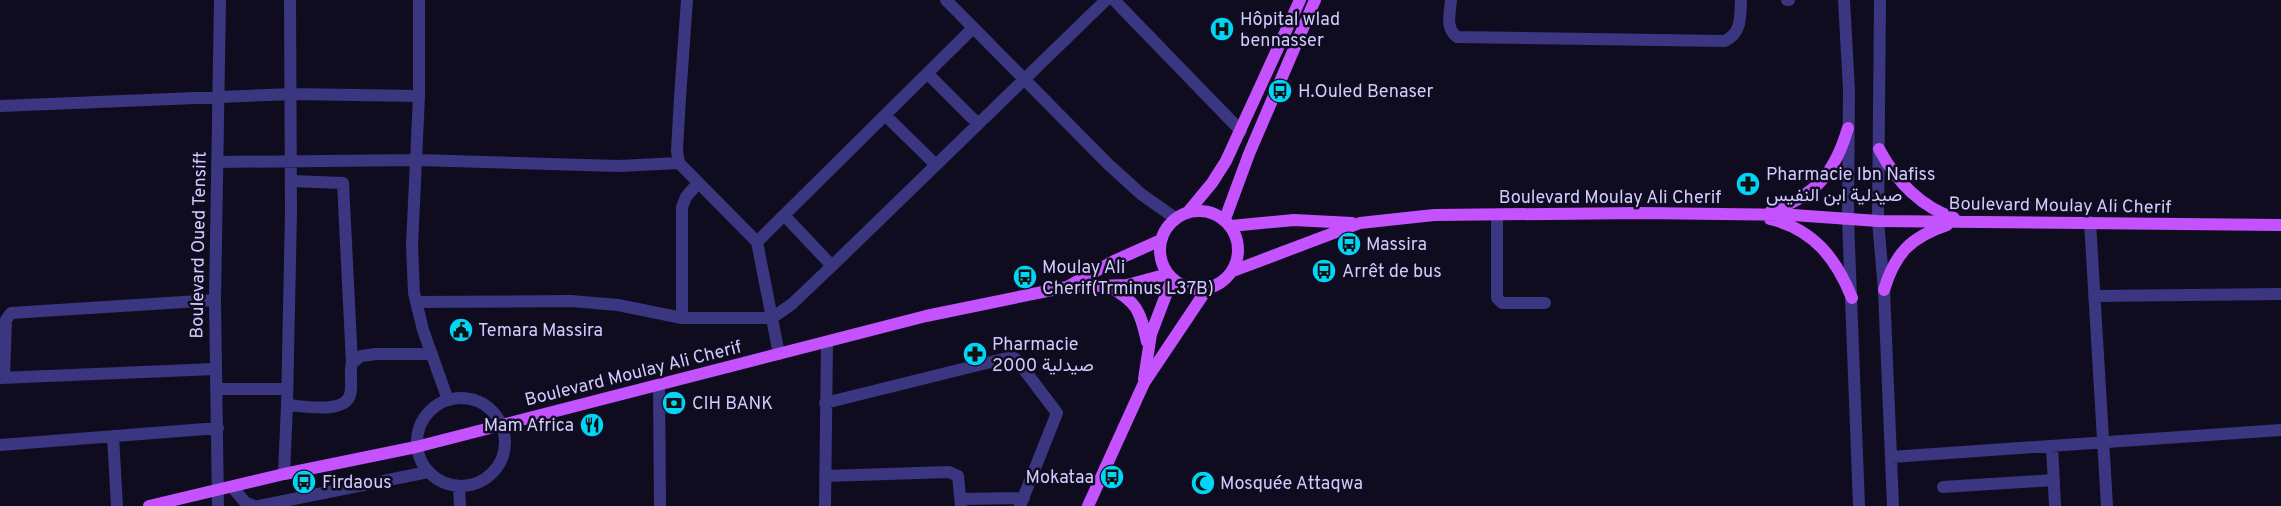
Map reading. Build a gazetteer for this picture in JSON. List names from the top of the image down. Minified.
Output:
{"streets":{"main road":["Boulevard Moulay Ali Cherif"],"street":["Boulevard Oued Tensift"]},"crossings":[["Boulevard Moulay Ali Cherif","Boulevard Oued Tensift"]],"places":{"hospital":["Hôpital wlad bennasser"],"bus stop":["H.Ouled Benaser","Massira","Arrêt de bus","Moulay Ali Cherif(Trminus L37B)","Mokataa","Firdaous"],"pharmacy":["Pharmacie Ibn Nafiss صيدلية ابن النفيس","Pharmacie 2000 صيدلية"],"public building":["Temara Massira"],"bank":["CIH BANK"],"restaurant":["Mam Africa"],"mosque":["Mosquée Attaqwa"]}}
